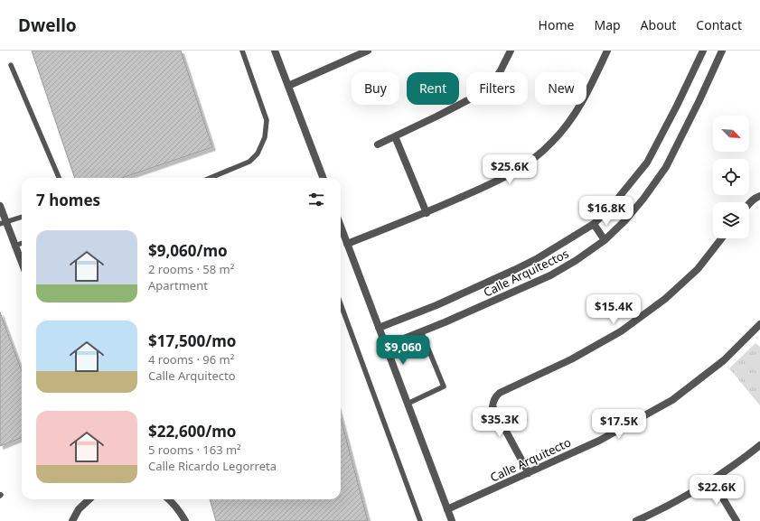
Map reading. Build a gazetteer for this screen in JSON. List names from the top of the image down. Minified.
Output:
{"streets":{"street":["Calle Arquitectos","Calle Arquitecto"]},"north":"bottom right","page":{"header":"Dwello","nav":["Home","Map","About","Contact"],"chip":["Buy","Rent","Filters","New"],"price":["$25.6K","$16.8K","$15.4K","$9,060","$35.3K","$17.5K","$22.6K"],"heading":"7 homes","list":[{"name":"$9,060/mo","note":"2 rooms · 58 m² · Apartment"},{"name":"$17,500/mo","note":"4 rooms · 96 m² · Calle Arquitecto"},{"name":"$22,600/mo","note":"5 rooms · 163 m² · Calle Ricardo Legorreta"}]}}
